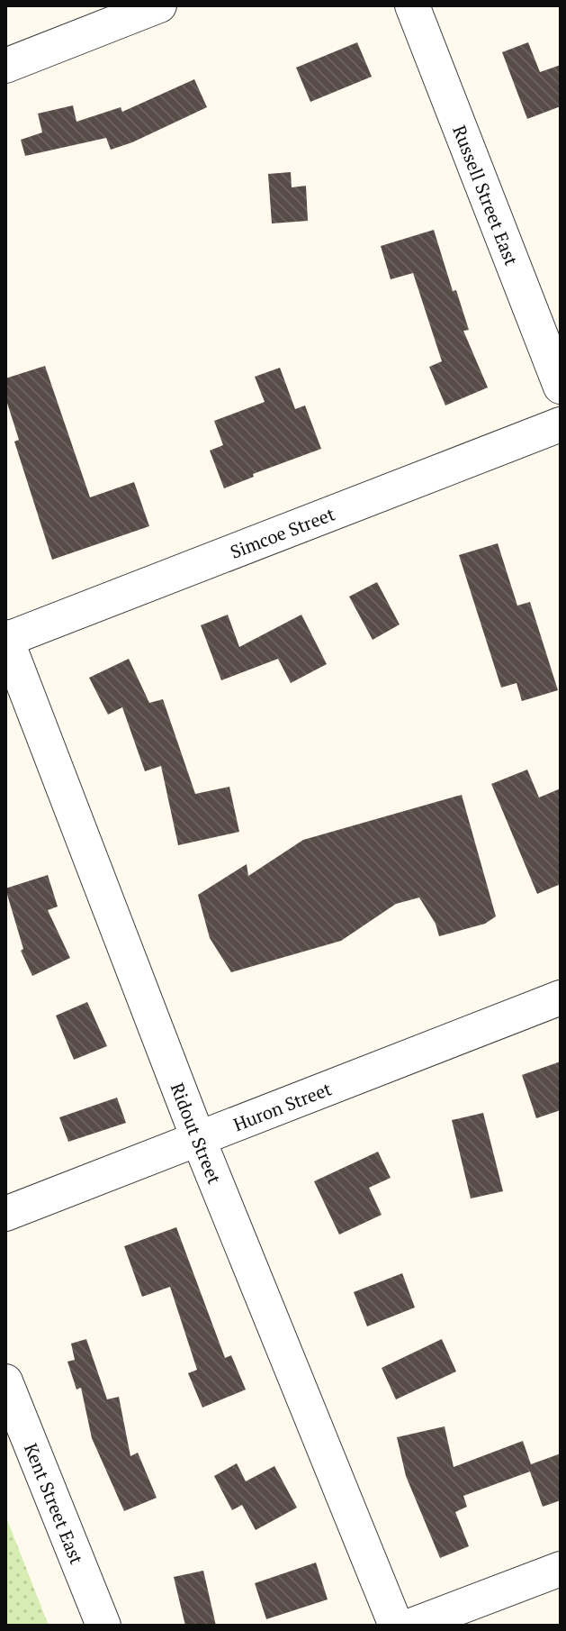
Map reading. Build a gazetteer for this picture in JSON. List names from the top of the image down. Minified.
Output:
{"streets":{"street":["Russell Street East","Simcoe Street","Huron Street","Ridout Street","Kent Street East"]},"crossings":[["Simcoe Street","Ridout Street"],["Huron Street","Ridout Street"]]}
